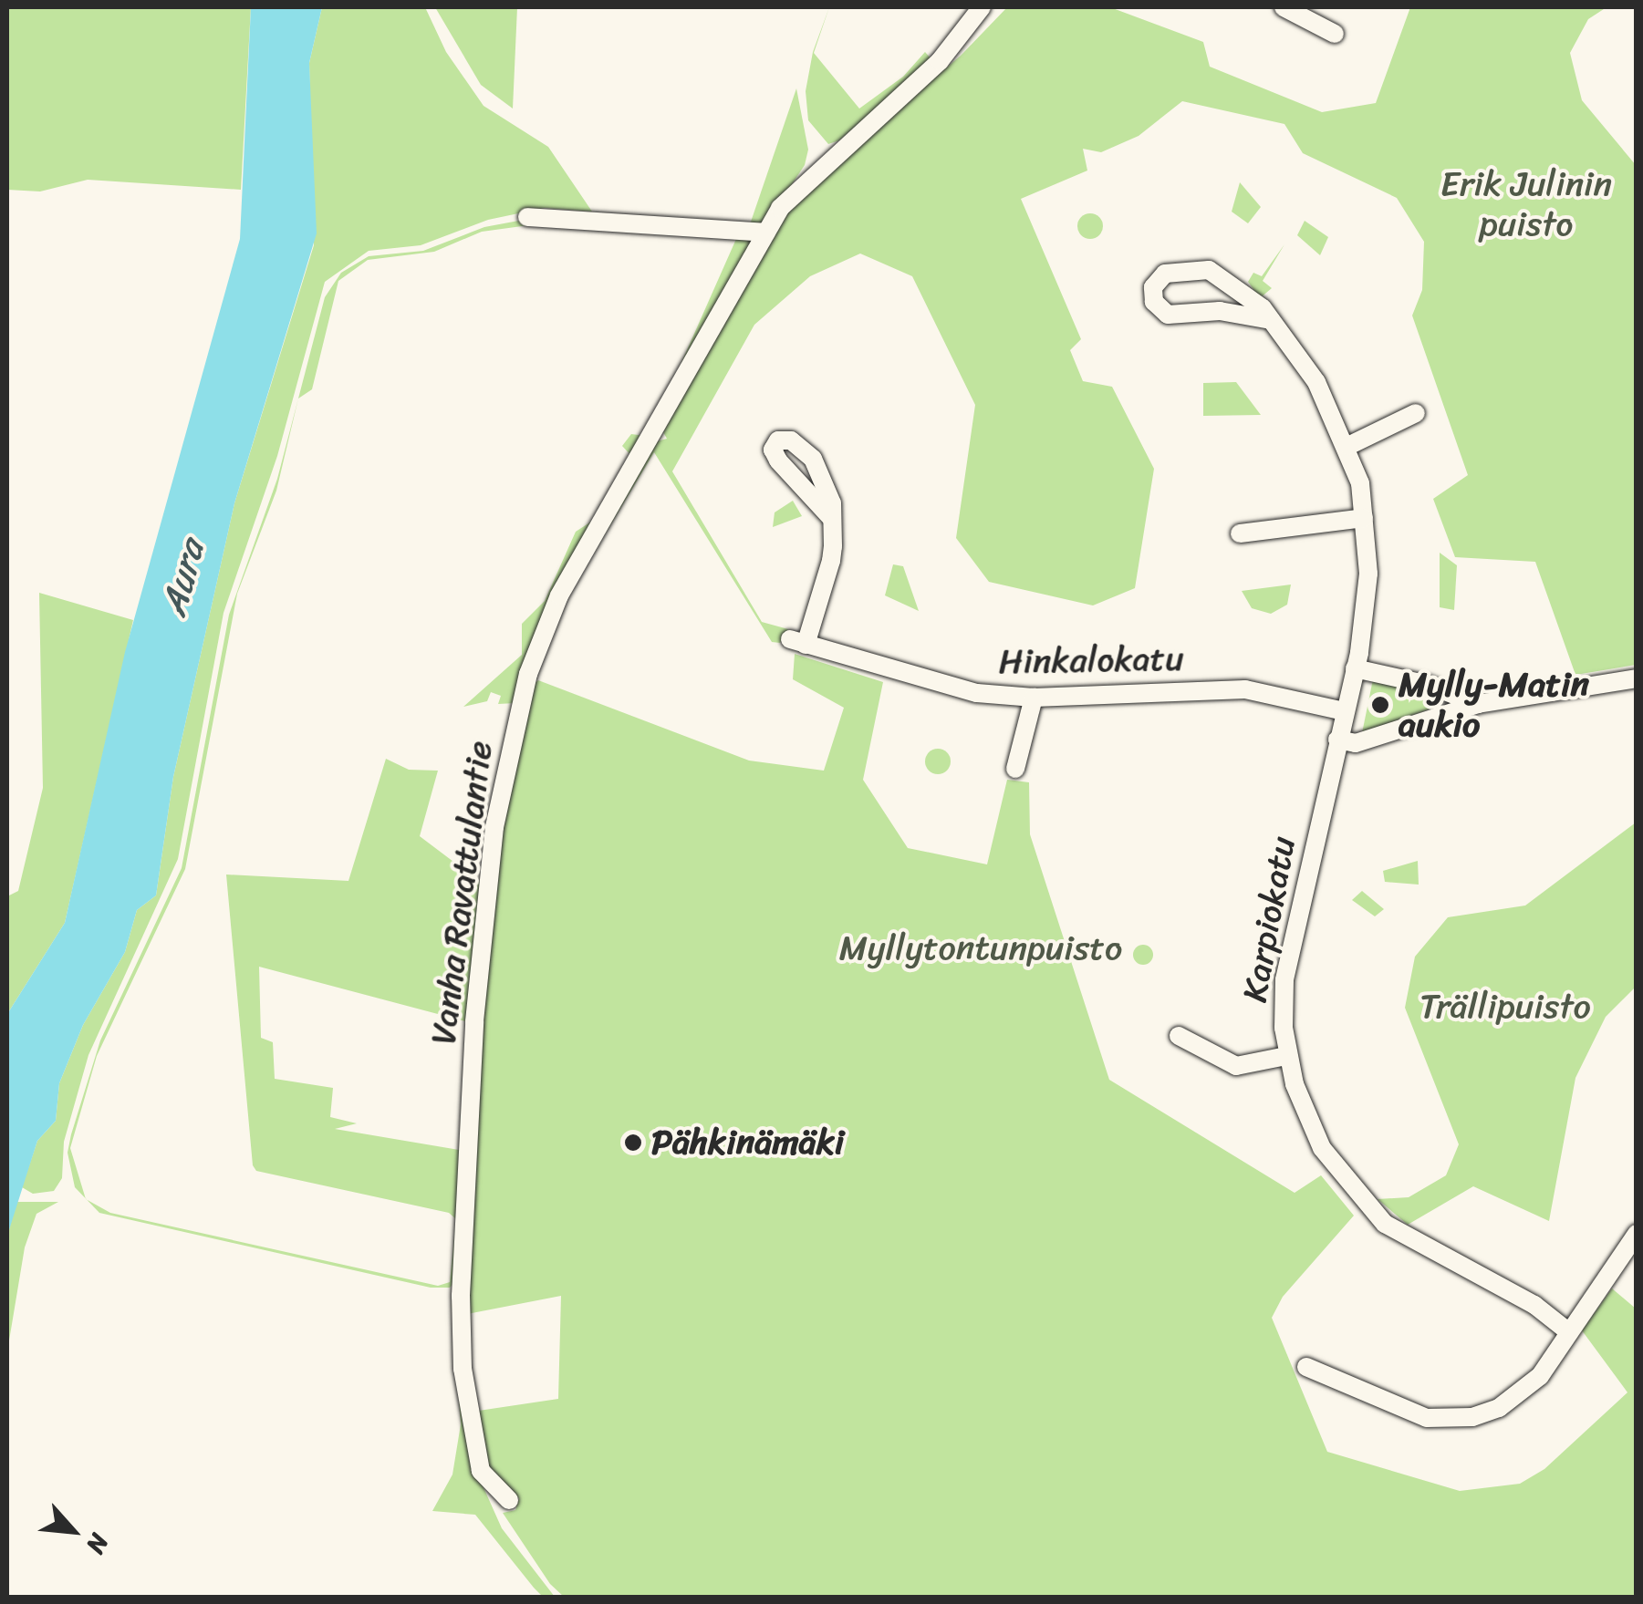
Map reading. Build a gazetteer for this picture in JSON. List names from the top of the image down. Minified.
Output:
{"streets":{"street":["Hinkalokatu","Vanha Ravattulantie","Karpiokatu"]},"crossings":[["Hinkalokatu","Karpiokatu"]],"water":["Aura"],"parks":["Erik Julinin puisto","Myllytontunpuisto","Trällipuisto"],"places":["Mylly-Matin aukio","Pähkinämäki"],"north":"bottom right"}
